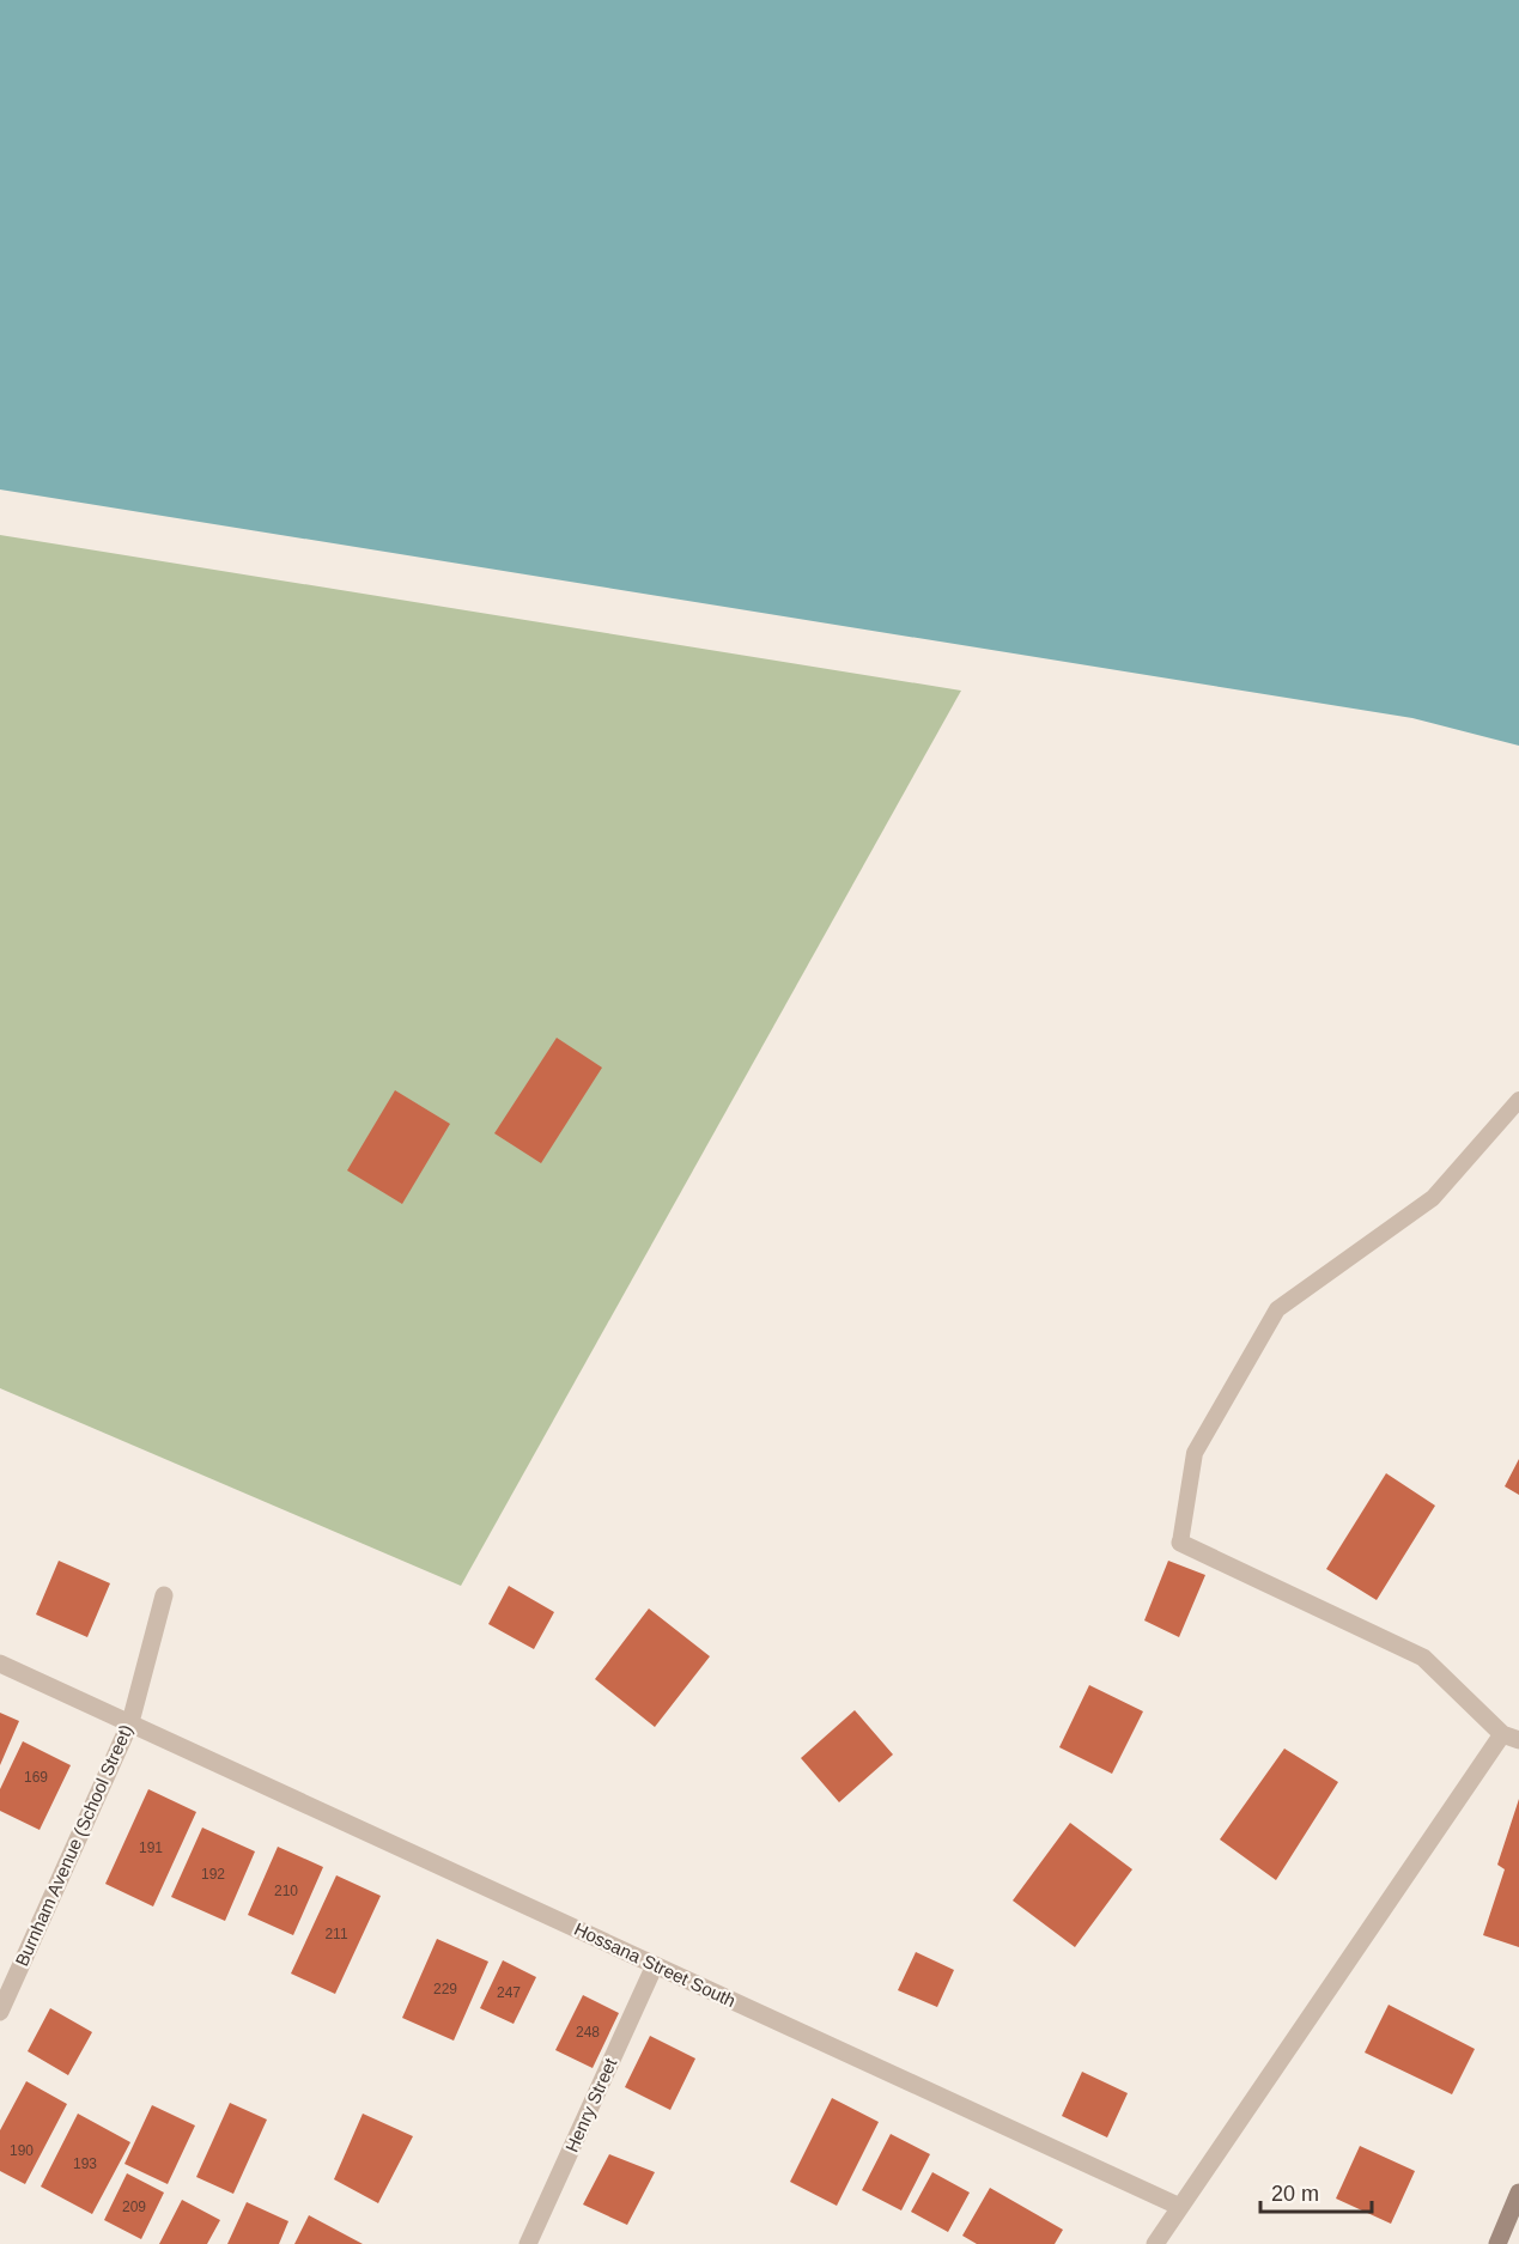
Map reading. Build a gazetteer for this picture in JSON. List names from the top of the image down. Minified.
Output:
{"streets":{"street":["Burnham Avenue (School Street)","Hossana Street South","Henry Street"]},"crossings":[["Burnham Avenue (School Street)","Hossana Street South"],["Hossana Street South","Henry Street"]],"house_numbers":["169","191","192","210","211","229","247","248","190","193","209"],"scale_bar":"20 m"}
